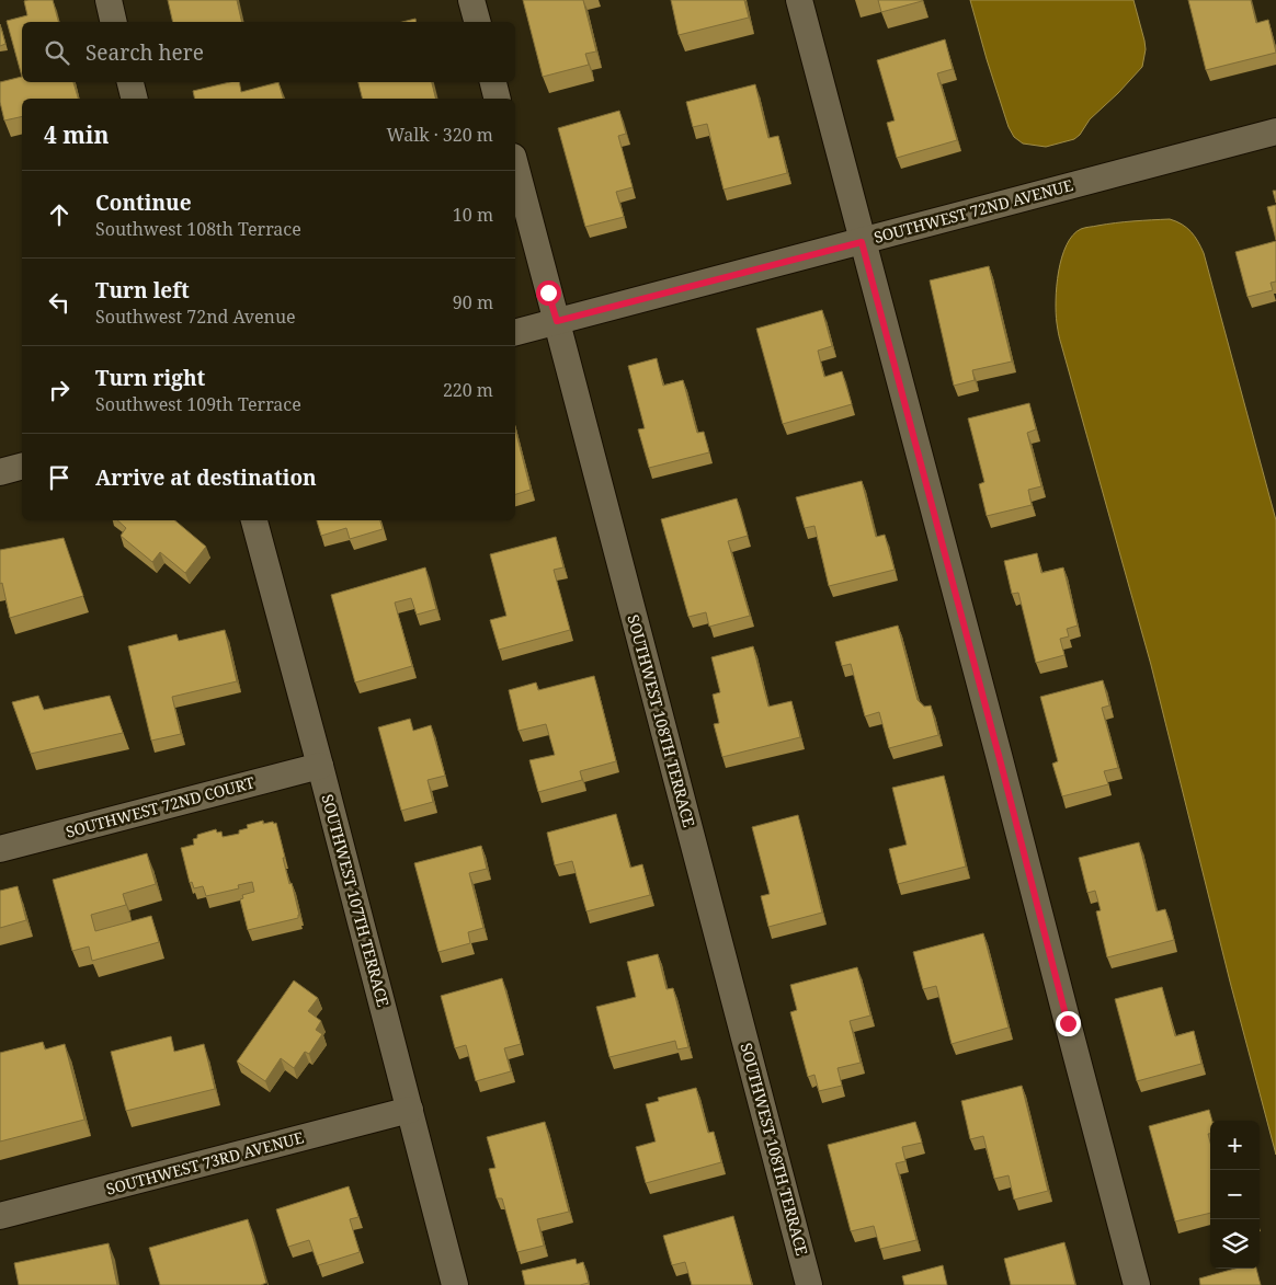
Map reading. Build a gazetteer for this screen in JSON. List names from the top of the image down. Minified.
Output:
{"streets":{"street":["SOUTHWEST 72ND AVENUE","SOUTHWEST 108TH TERRACE","SOUTHWEST 72ND COURT","SOUTHWEST 107TH TERRACE","SOUTHWEST 73RD AVENUE"]},"crossings":[["SOUTHWEST 72ND AVENUE","SOUTHWEST 108TH TERRACE"],["SOUTHWEST 72ND COURT","SOUTHWEST 107TH TERRACE"],["SOUTHWEST 107TH TERRACE","SOUTHWEST 73RD AVENUE"]],"page":{"search":"Search here","heading":["4 min","Walk · 320 m"],"list":[["Continue","Southwest 108th Terrace","10 m"],["Turn left","Southwest 72nd Avenue","90 m"],["Turn right","Southwest 109th Terrace","220 m"],"Arrive at destination"],"map_buttons":["+","−"]}}
